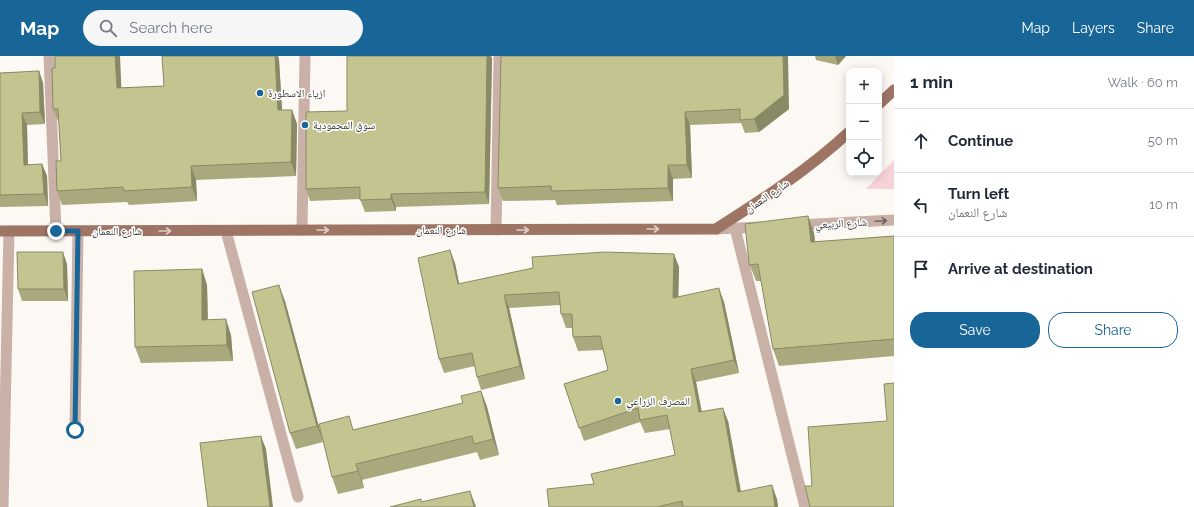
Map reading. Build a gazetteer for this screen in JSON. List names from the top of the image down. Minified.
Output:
{"streets":{"main road":["شارع النعمان"],"street":["شارع الربيعي"]},"crossings":[["شارع النعمان","شارع الربيعي"]],"one_way":["شارع النعمان","شارع الربيعي"],"places":["ازياء الاسطورة","سوق المحمودية","المصرف الزراعي"],"page":{"header":"Map","search":"Search here","nav":["Map","Layers","Share"],"heading":["1 min","Walk · 60 m"],"map_buttons":["+","−"],"list":[["Continue","50 m"],["Turn left","شارع النعمان","10 m"],"Arrive at destination"],"buttons":["Save","Share"]}}
